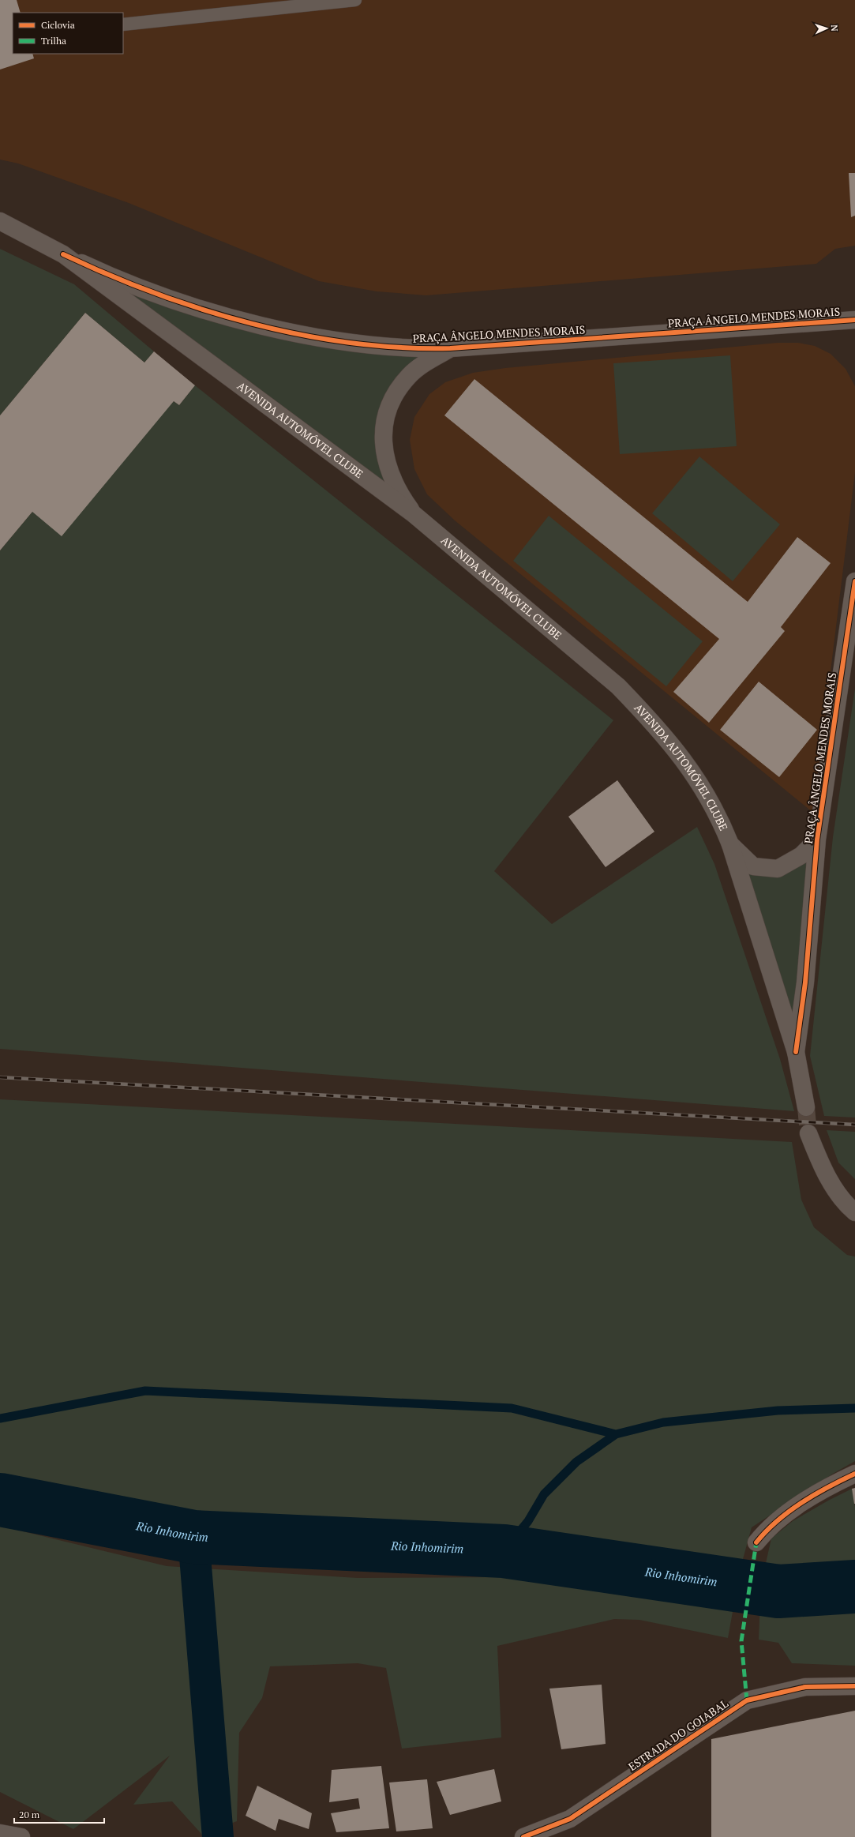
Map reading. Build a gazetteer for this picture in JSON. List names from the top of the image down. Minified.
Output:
{"streets":{"street":["PRAÇA ÂNGELO MENDES MORAIS","AVENIDA AUTOMÓVEL CLUBE","ESTRADA DO GOIABAL"]},"crossings":[["PRAÇA ÂNGELO MENDES MORAIS","AVENIDA AUTOMÓVEL CLUBE"]],"water":["Rio Inhomirim"],"legend":["Ciclovia","Trilha"],"scale_bar":"20 m","north":"right"}
